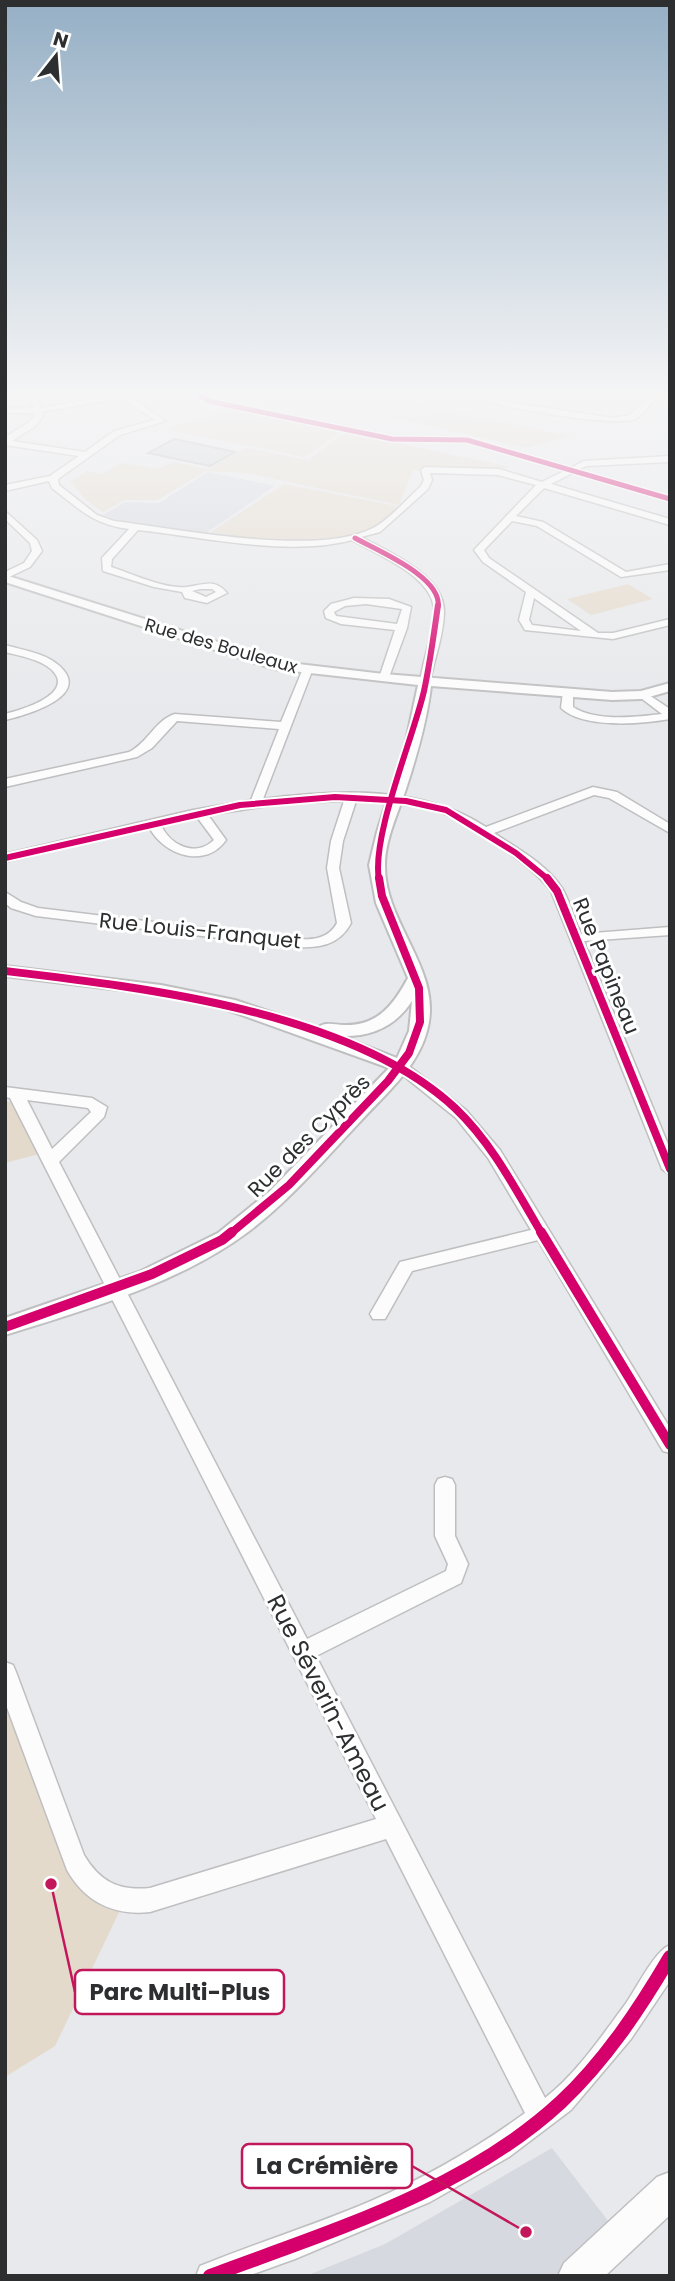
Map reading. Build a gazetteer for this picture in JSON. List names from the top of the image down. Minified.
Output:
{"streets":{"street":["Rue des Bouleaux","Rue Louis-Franquet","Rue Papineau","Rue des Cyprès","Rue Séverin-Ameau"]},"crossings":[["Rue des Bouleaux","Rue des Cyprès"],["Rue Louis-Franquet","Rue Papineau"],["Rue Papineau","Rue des Cyprès"],["Rue des Cyprès","Rue Séverin-Ameau"]],"places":["Parc Multi-Plus","La Crémière"],"north":"top"}
